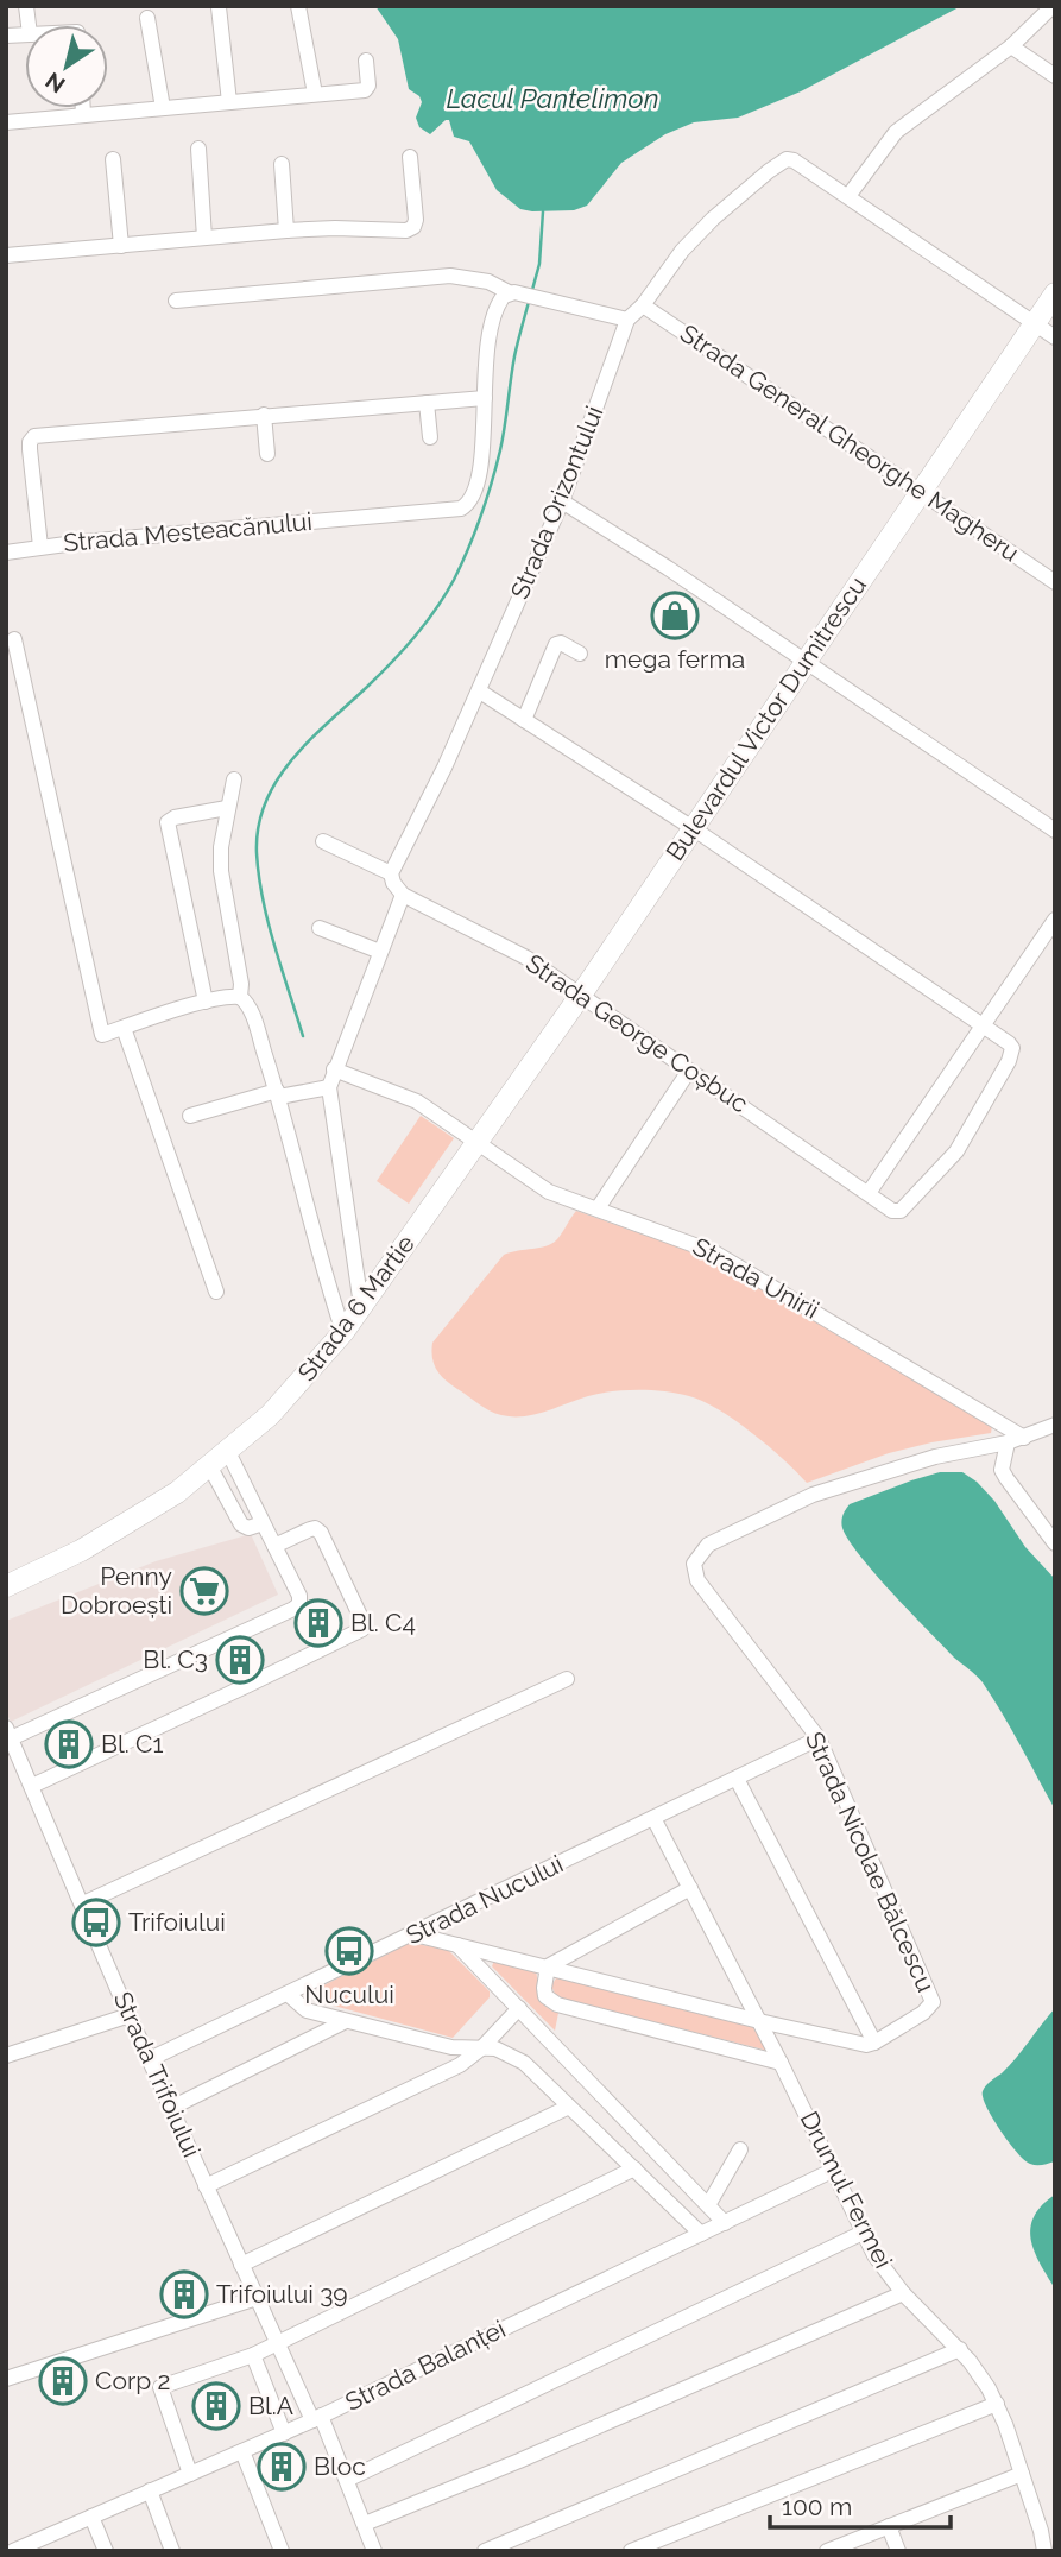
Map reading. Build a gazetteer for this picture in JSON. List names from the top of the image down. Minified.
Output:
{"streets":{"street":["Strada General Gheorghe Magheru","Strada Orizontului","Strada Mesteacănului","Bulevardul Victor Dumitrescu","Strada George Coșbuc","Strada Unirii","Strada 6 Martie","Strada Nicolae Bălcescu","Strada Nucului","Strada Trifoiului","Drumul Fermei","Strada Balanței"]},"crossings":[["Strada General Gheorghe Magheru","Strada Orizontului"],["Strada General Gheorghe Magheru","Bulevardul Victor Dumitrescu"],["Bulevardul Victor Dumitrescu","Strada George Coșbuc"],["Bulevardul Victor Dumitrescu","Strada Unirii"],["Bulevardul Victor Dumitrescu","Strada 6 Martie"],["Strada Unirii","Strada 6 Martie"],["Strada Unirii","Strada Nicolae Bălcescu"],["Strada Nicolae Bălcescu","Strada Nucului"],["Strada Nucului","Strada Trifoiului"],["Strada Nucului","Drumul Fermei"],["Strada Trifoiului","Strada Balanței"],["Drumul Fermei","Strada Balanței"]],"water":["Lacul Pantelimon"],"places":{"shop":["mega ferma"],"supermarket":["Penny Dobroești"],"building":["Bl. C4","Bl. C3","Bl. C1","Trifoiului 39","Corp 2","Bl.A","Bloc"],"bus stop":["Trifoiului","Nucului"]},"scale_bar":"100 m","north":"bottom left"}
